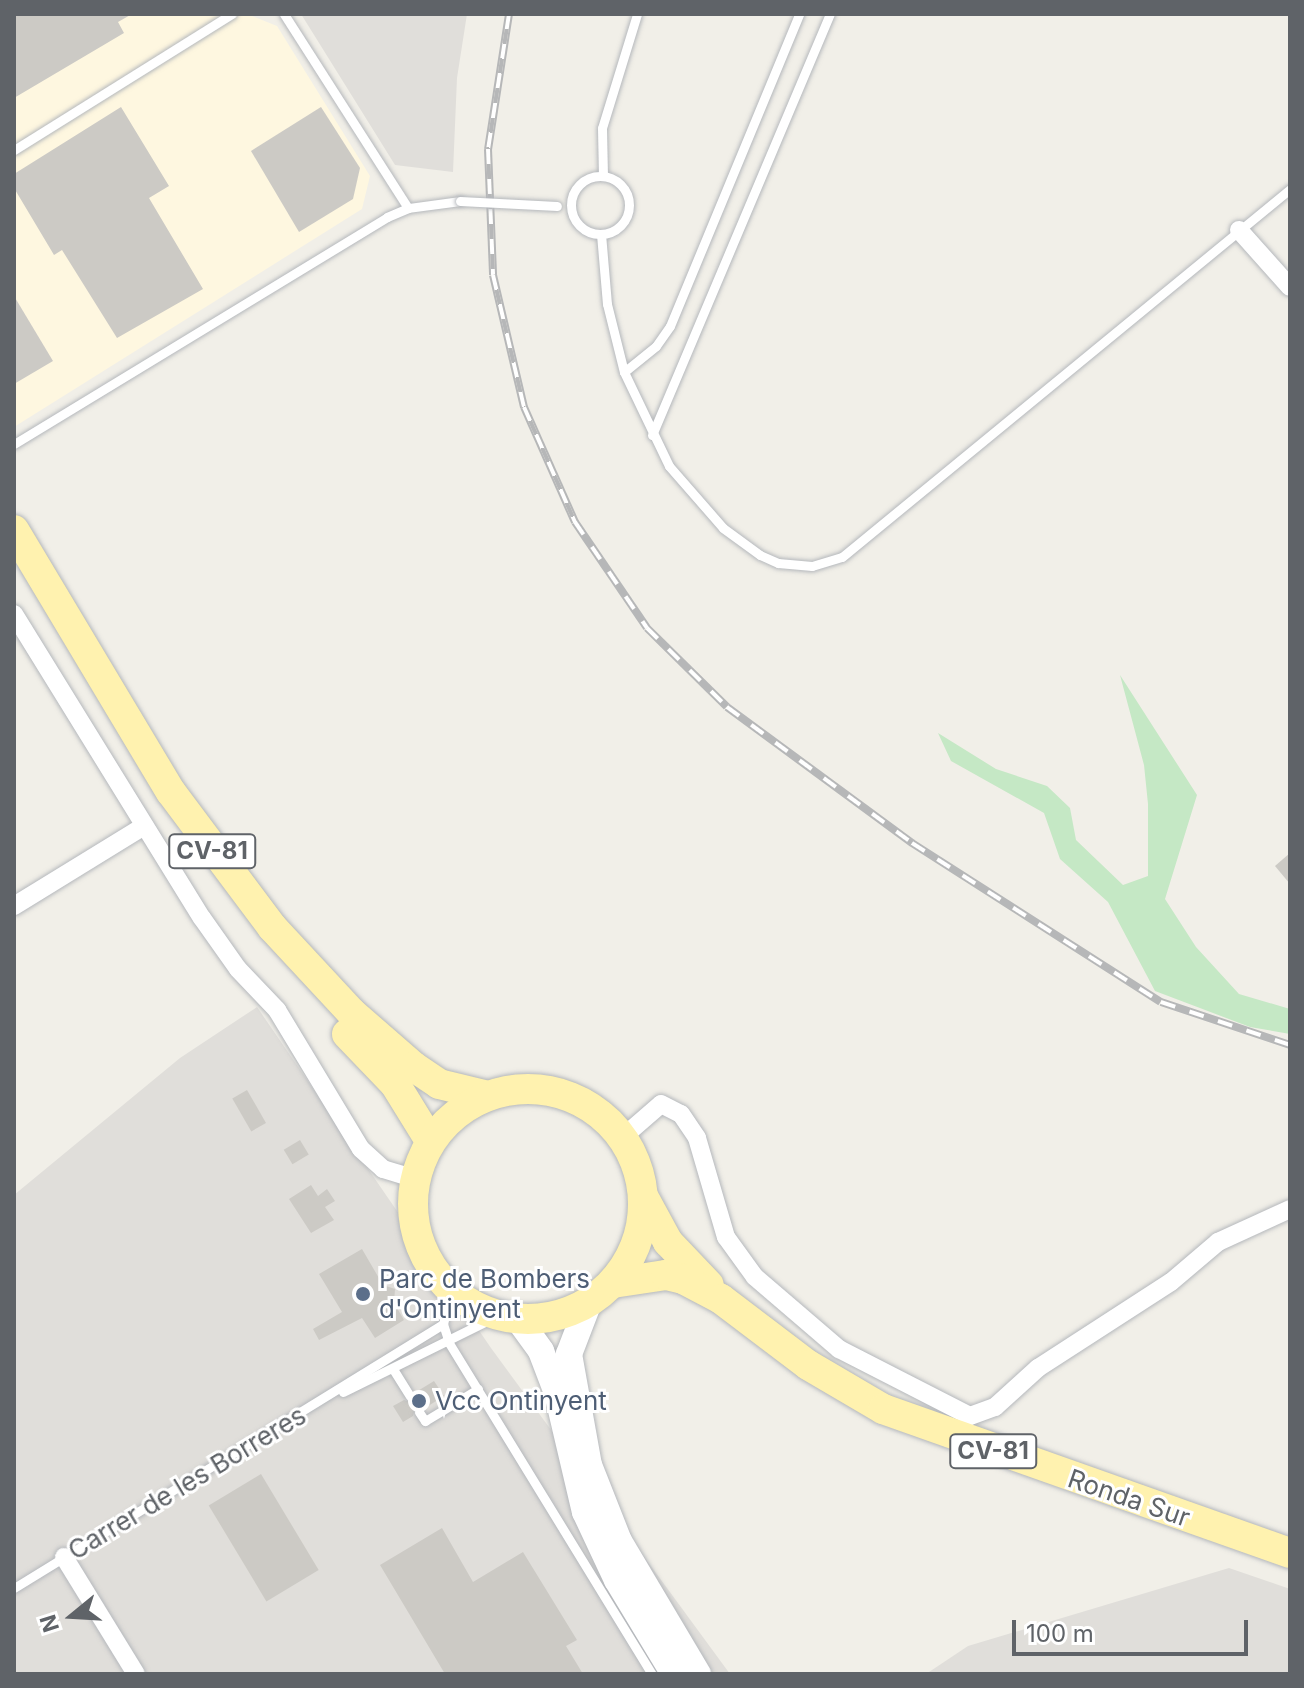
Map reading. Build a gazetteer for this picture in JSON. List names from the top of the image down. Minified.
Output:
{"streets":{"main road":["CV-81","Ronda Sur"],"lane":["Carrer de les Borreres"]},"crossings":[["CV-81","Ronda Sur"]],"places":["Parc de Bombers d'Ontinyent","Vcc Ontinyent"],"scale_bar":"100 m","north":"left"}
